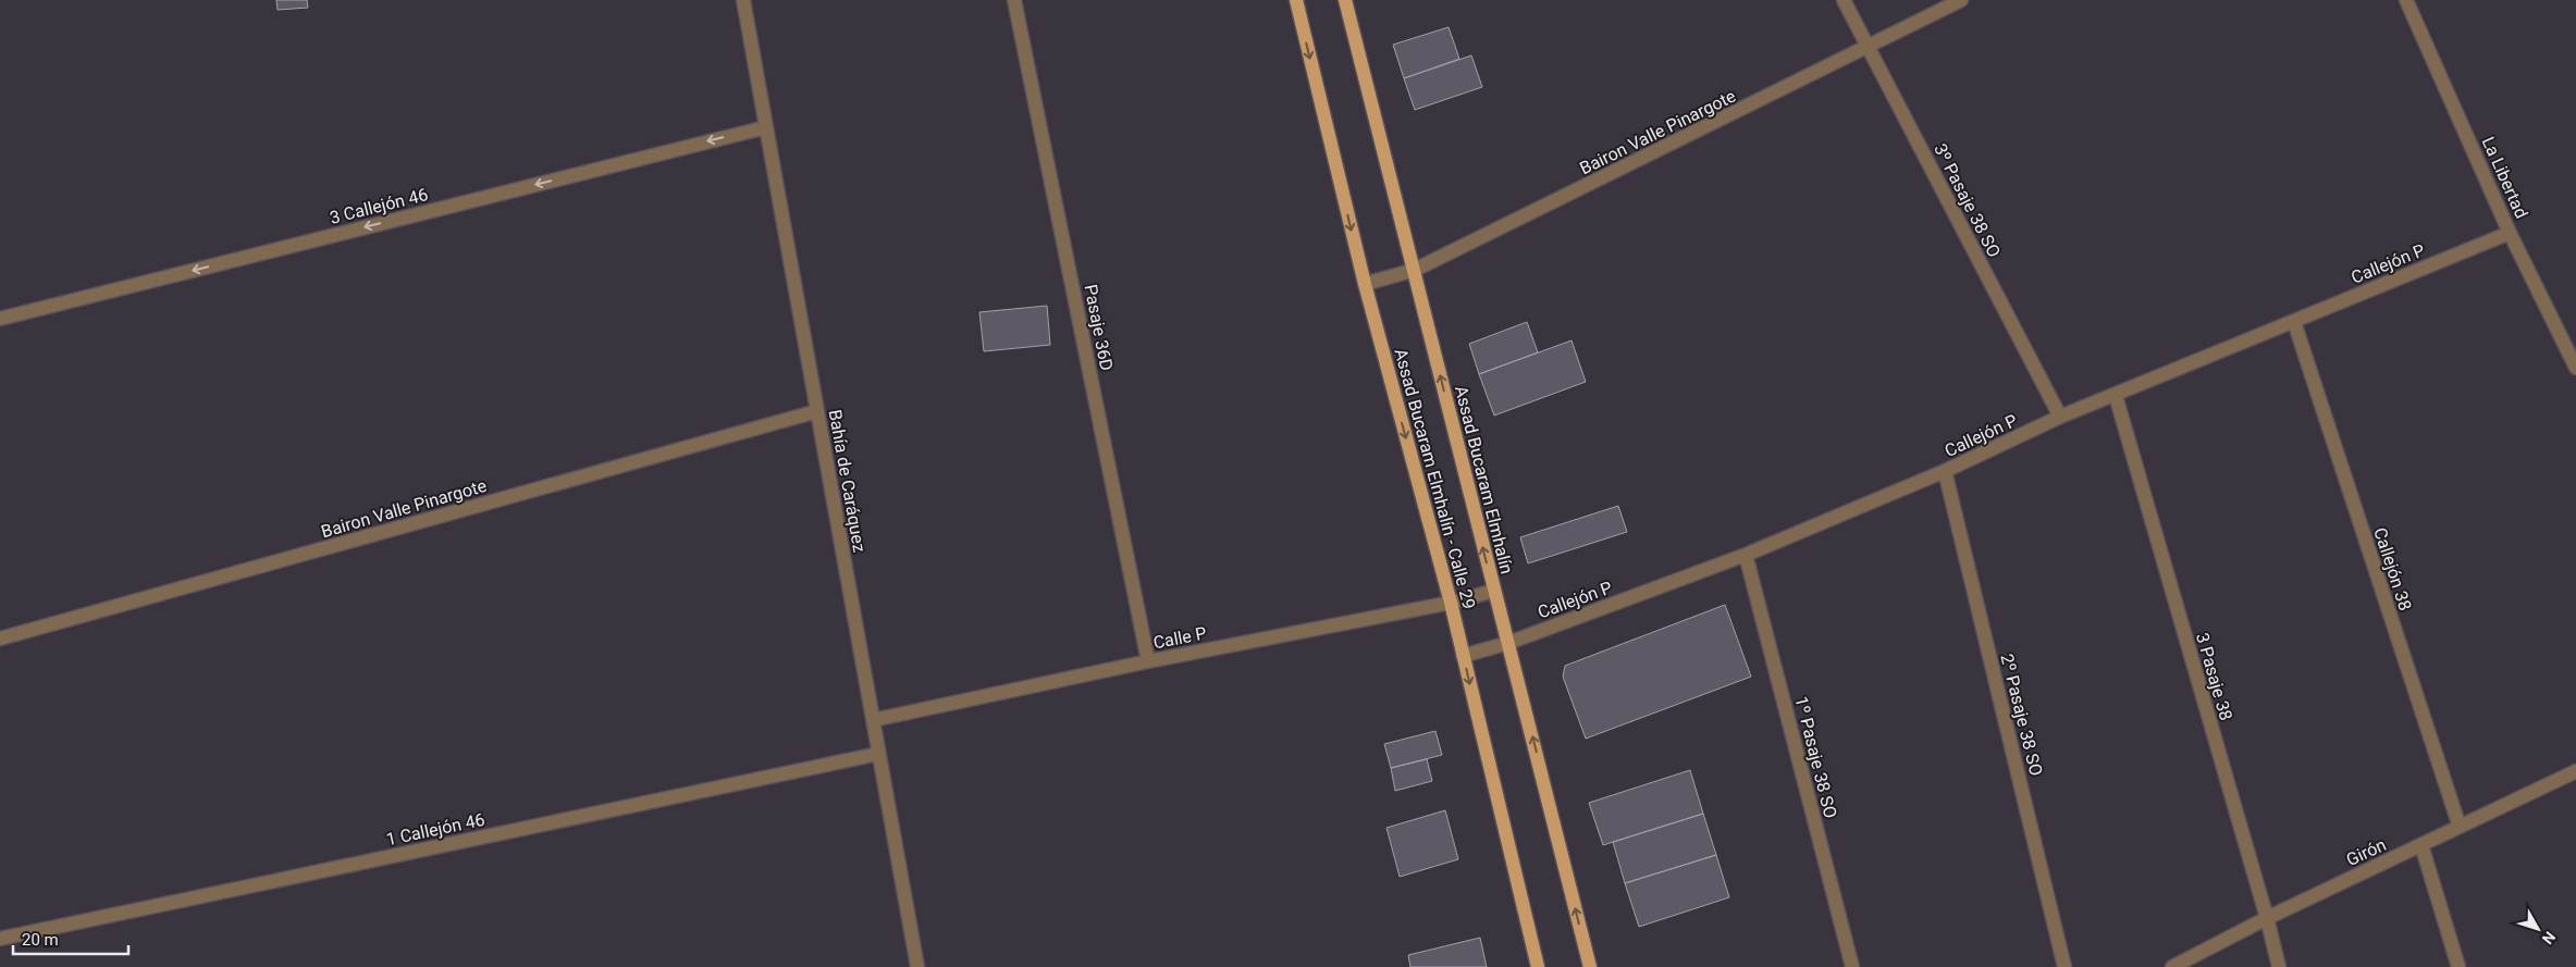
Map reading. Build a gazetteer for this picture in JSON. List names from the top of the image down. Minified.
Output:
{"streets":{"main road":["Assad Bucaram Elmhalín - Calle 29","Assad Bucaram Elmhalín"],"street":["Bairon Valle Pinargote","La Libertad","3º Pasaje 38 SO","3 Callejón 46","Callejón P","Pasaje 36D","Bahía de Caráquez","Callejón 38","Calle P","3 Pasaje 38","2º Pasaje 38 SO","1º Pasaje 38 SO","1 Callejón 46","Girón"]},"crossings":[["Bairon Valle Pinargote","3º Pasaje 38 SO"],["Bairon Valle Pinargote","Assad Bucaram Elmhalín - Calle 29"],["Bairon Valle Pinargote","Assad Bucaram Elmhalín"],["Bairon Valle Pinargote","Bahía de Caráquez"],["La Libertad","Callejón P"],["3º Pasaje 38 SO","Callejón P"],["3 Callejón 46","Bahía de Caráquez"],["Callejón P","Assad Bucaram Elmhalín - Calle 29"],["Callejón P","Assad Bucaram Elmhalín"],["Callejón P","Callejón 38"],["Callejón P","3 Pasaje 38"],["Callejón P","2º Pasaje 38 SO"],["Callejón P","1º Pasaje 38 SO"],["Pasaje 36D","Calle P"],["Assad Bucaram Elmhalín - Calle 29","Calle P"],["Assad Bucaram Elmhalín","Calle P"],["Bahía de Caráquez","Calle P"],["Bahía de Caráquez","1 Callejón 46"],["Callejón 38","Girón"],["3 Pasaje 38","Girón"]],"one_way":["3 Callejón 46","Assad Bucaram Elmhalín - Calle 29","Assad Bucaram Elmhalín"],"scale_bar":"20 m","north":"bottom right"}
